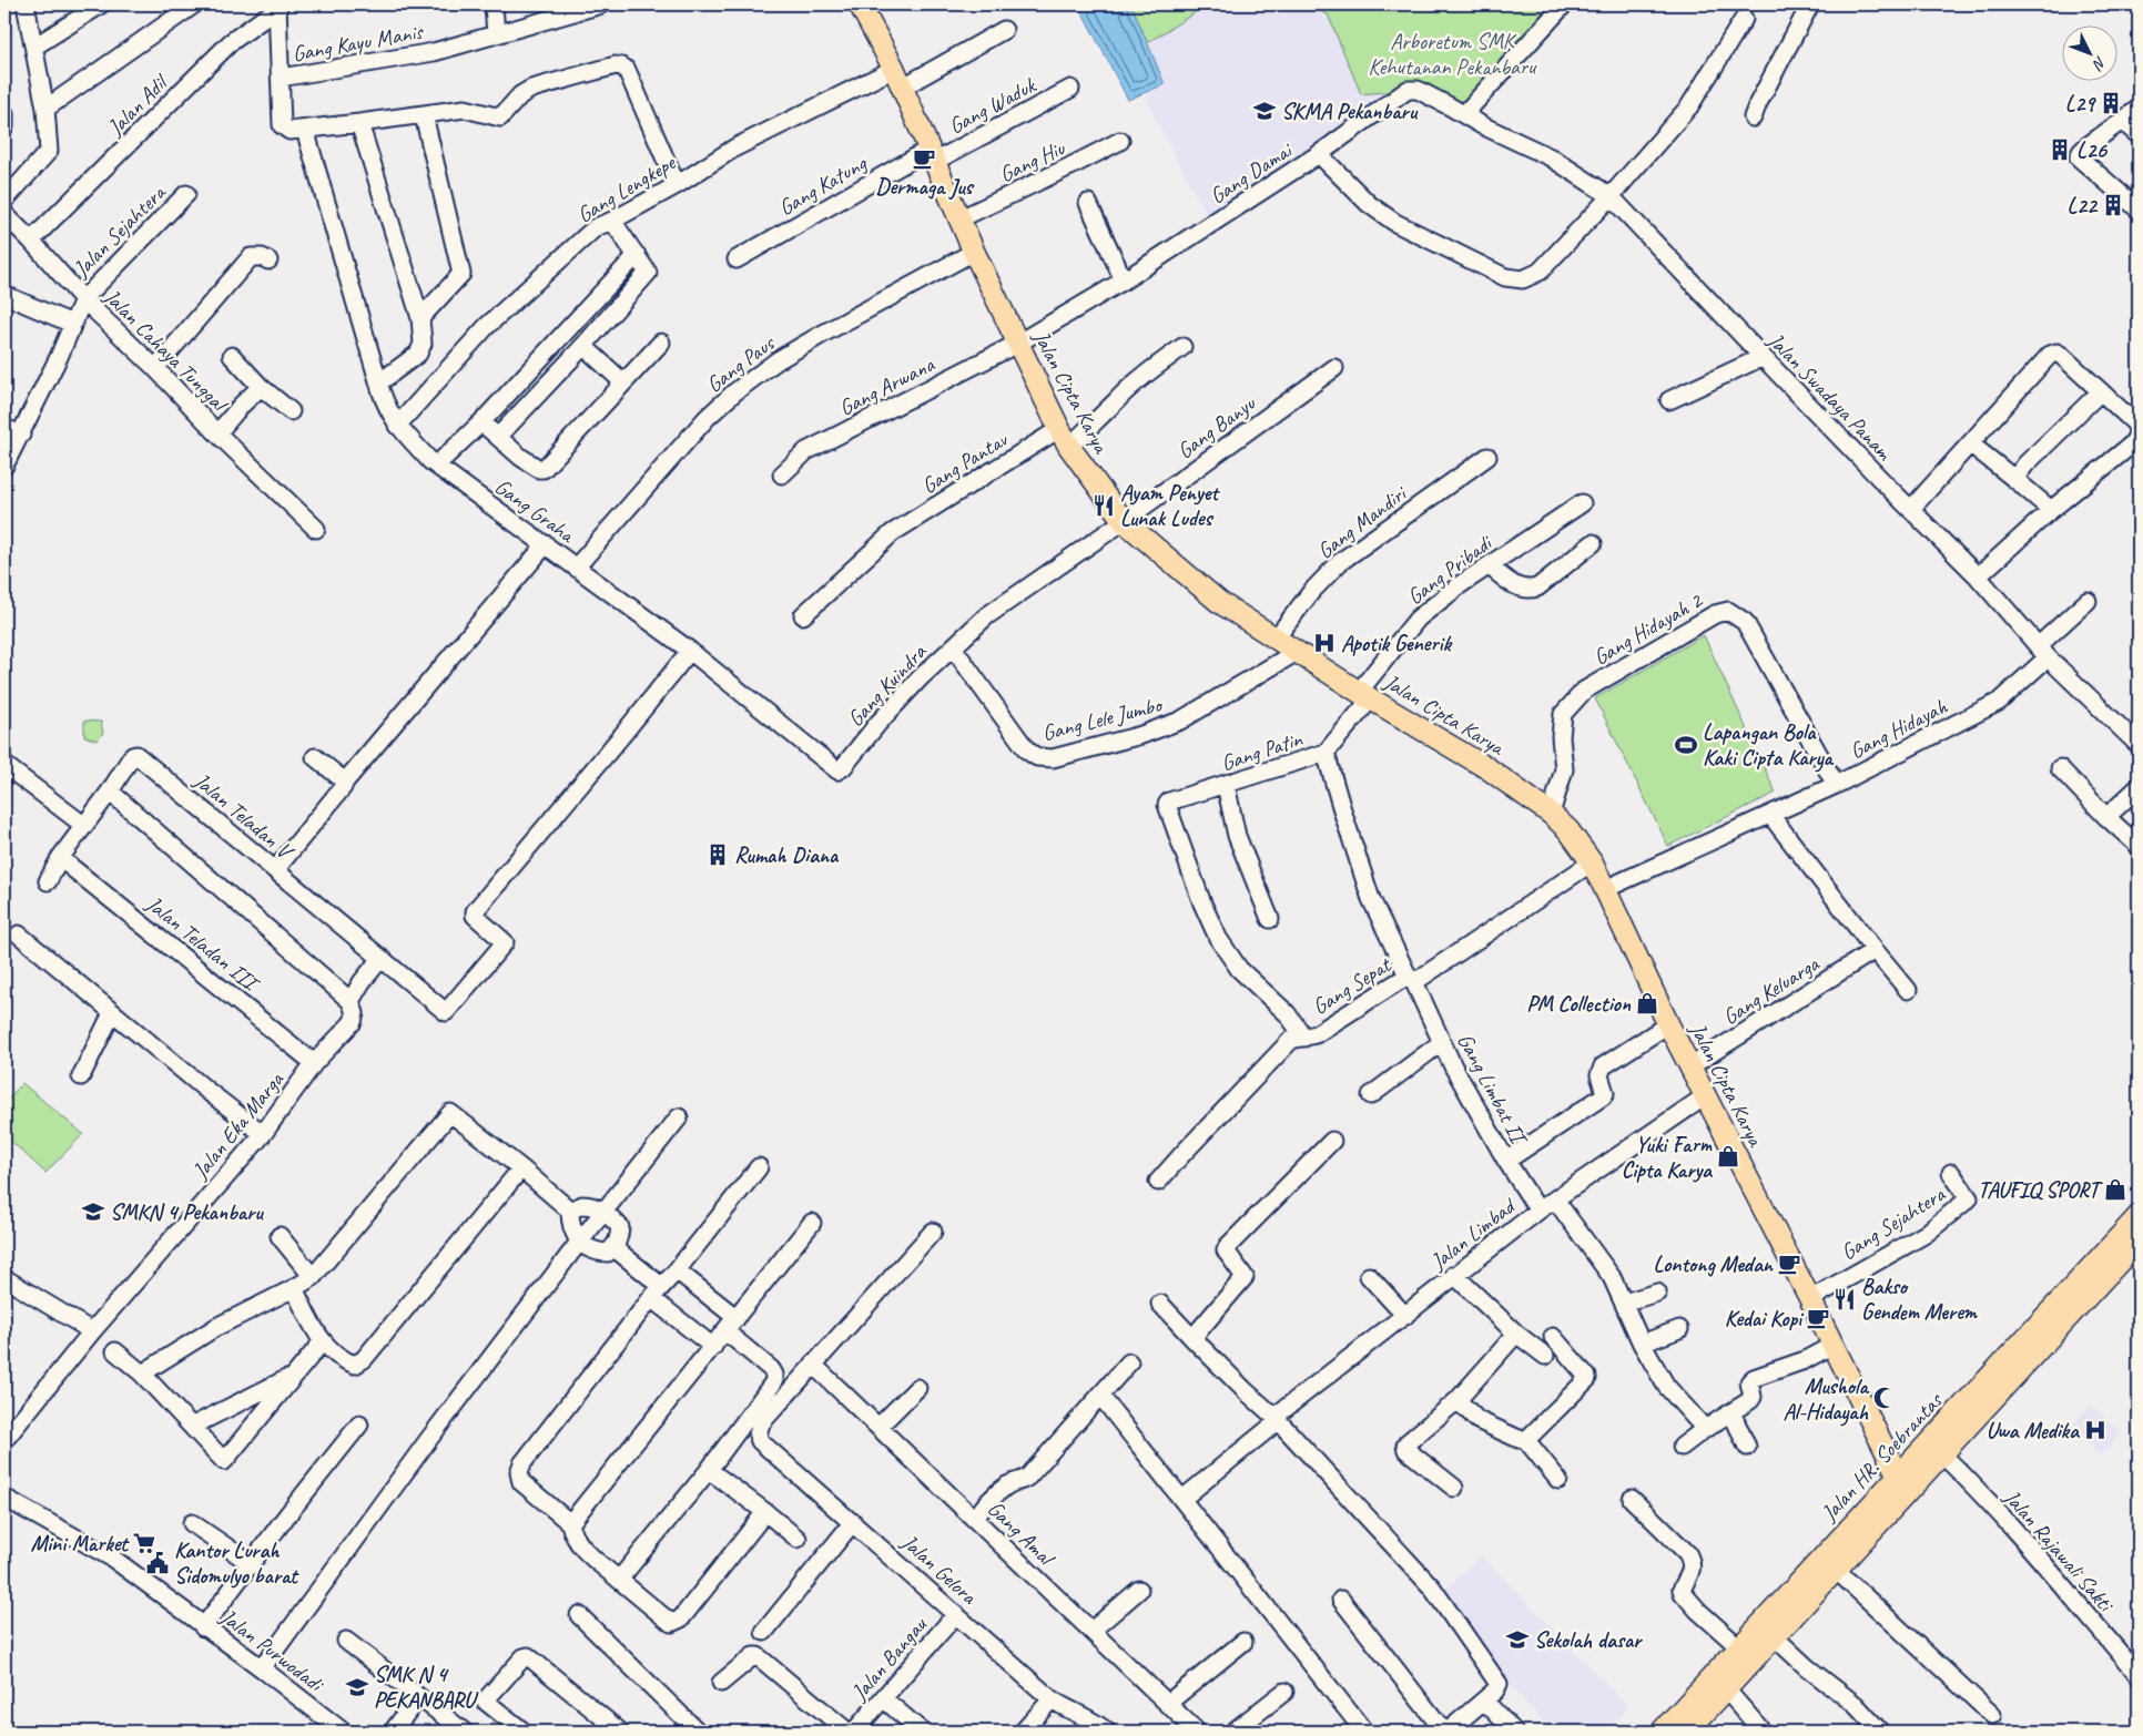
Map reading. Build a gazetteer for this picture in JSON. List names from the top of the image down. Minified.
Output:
{"streets":{"main road":["Jalan Cipta Karya","Jalan HR. Soebrantas"],"street":["Gang Kayu Manis","Jalan Adil","Gang Waduk","Gang Hiu","Gang Damai","Gang Katung","Gang Lengkepe","Jalan Sejahtera","Jalan Cahaya Tunggal","Gang Paus","Gang Arwana","Jalan Swadaya Panam","Gang Banyu","Gang Pantav","Gang Graha","Gang Mandiri","Gang Pribadi","Gang Hidayah 2","Gang Kuindra","Gang Lele Jumbo","Gang Hidayah","Gang Patin","Jalan Teladan V","Jalan Teladan III","Gang Sepat","Gang Keluarga","Gang Limbat II","Jalan Eka Marga","Gang Sejahtera","Jalan Limbad","Gang Amal","Jalan Rajawali Sakti","Jalan Gelora","Jalan Purwodadi","Jalan Bangau"]},"crossings":[["Jalan Adil","Jalan Cahaya Tunggal"],["Gang Waduk","Gang Katung"],["Gang Waduk","Jalan Cipta Karya"],["Gang Hiu","Jalan Cipta Karya"],["Gang Damai","Gang Arwana"],["Gang Damai","Jalan Cipta Karya"],["Gang Damai","Jalan Swadaya Panam"],["Gang Katung","Jalan Cipta Karya"],["Gang Lengkepe","Jalan Cipta Karya"],["Gang Lengkepe","Gang Graha"],["Jalan Sejahtera","Jalan Cahaya Tunggal"],["Gang Paus","Jalan Cipta Karya"],["Gang Paus","Gang Graha"],["Gang Arwana","Jalan Cipta Karya"],["Jalan Cipta Karya","Gang Banyu"],["Jalan Cipta Karya","Gang Pantav"],["Jalan Cipta Karya","Gang Mandiri"],["Jalan Cipta Karya","Gang Pribadi"],["Jalan Cipta Karya","Gang Hidayah 2"],["Jalan Cipta Karya","Gang Kuindra"],["Jalan Cipta Karya","Gang Lele Jumbo"],["Jalan Cipta Karya","Gang Hidayah"],["Jalan Cipta Karya","Gang Patin"],["Jalan Cipta Karya","Gang Sepat"],["Jalan Cipta Karya","Gang Keluarga"],["Jalan Cipta Karya","Gang Sejahtera"],["Jalan Cipta Karya","Jalan Limbad"],["Jalan Cipta Karya","Jalan HR. Soebrantas"],["Jalan Swadaya Panam","Gang Hidayah"],["Gang Banyu","Gang Kuindra"],["Gang Graha","Gang Kuindra"],["Gang Graha","Jalan Teladan V"],["Gang Pribadi","Gang Patin"],["Gang Hidayah 2","Gang Hidayah"],["Gang Kuindra","Gang Lele Jumbo"],["Gang Kuindra","Jalan Teladan V"],["Gang Patin","Gang Sepat"],["Gang Patin","Gang Limbat II"],["Jalan Teladan V","Jalan Teladan III"],["Jalan Teladan V","Jalan Eka Marga"],["Jalan Teladan III","Jalan Eka Marga"],["Gang Sepat","Gang Limbat II"],["Gang Limbat II","Jalan Limbad"],["Jalan HR. Soebrantas","Jalan Rajawali Sakti"],["Gang Amal","Jalan Gelora"],["Jalan Gelora","Jalan Bangau"]],"parks":["Arboretum SMK Kehutanan Pekanbaru"],"places":{"building":["L29","L26","L22","Rumah Diana"],"school or university":["SKMA Pekanbaru","SMKN 4 Pekanbaru","Sekolah dasar","SMK N 4 PEKANBARU"],"cafe":["Dermaga Jus","Lontong Medan","Kedai Kopi"],"restaurant":["Ayam Penyet Lunak Ludes","Bakso Gendem Merem"],"hospital":["Apotik Generik","Uwa Medika"],"sports":["Lapangan Bola Kaki Cipta Karya"],"shop":["PM Collection","Yuki Farm Cipta Karya","TAUFIQ SPORT"],"mosque":["Mushola Al-Hidayah"],"supermarket":["Mini Market"],"public building":["Kantor Lurah Sidomulyo barat"]},"north":"bottom right"}
